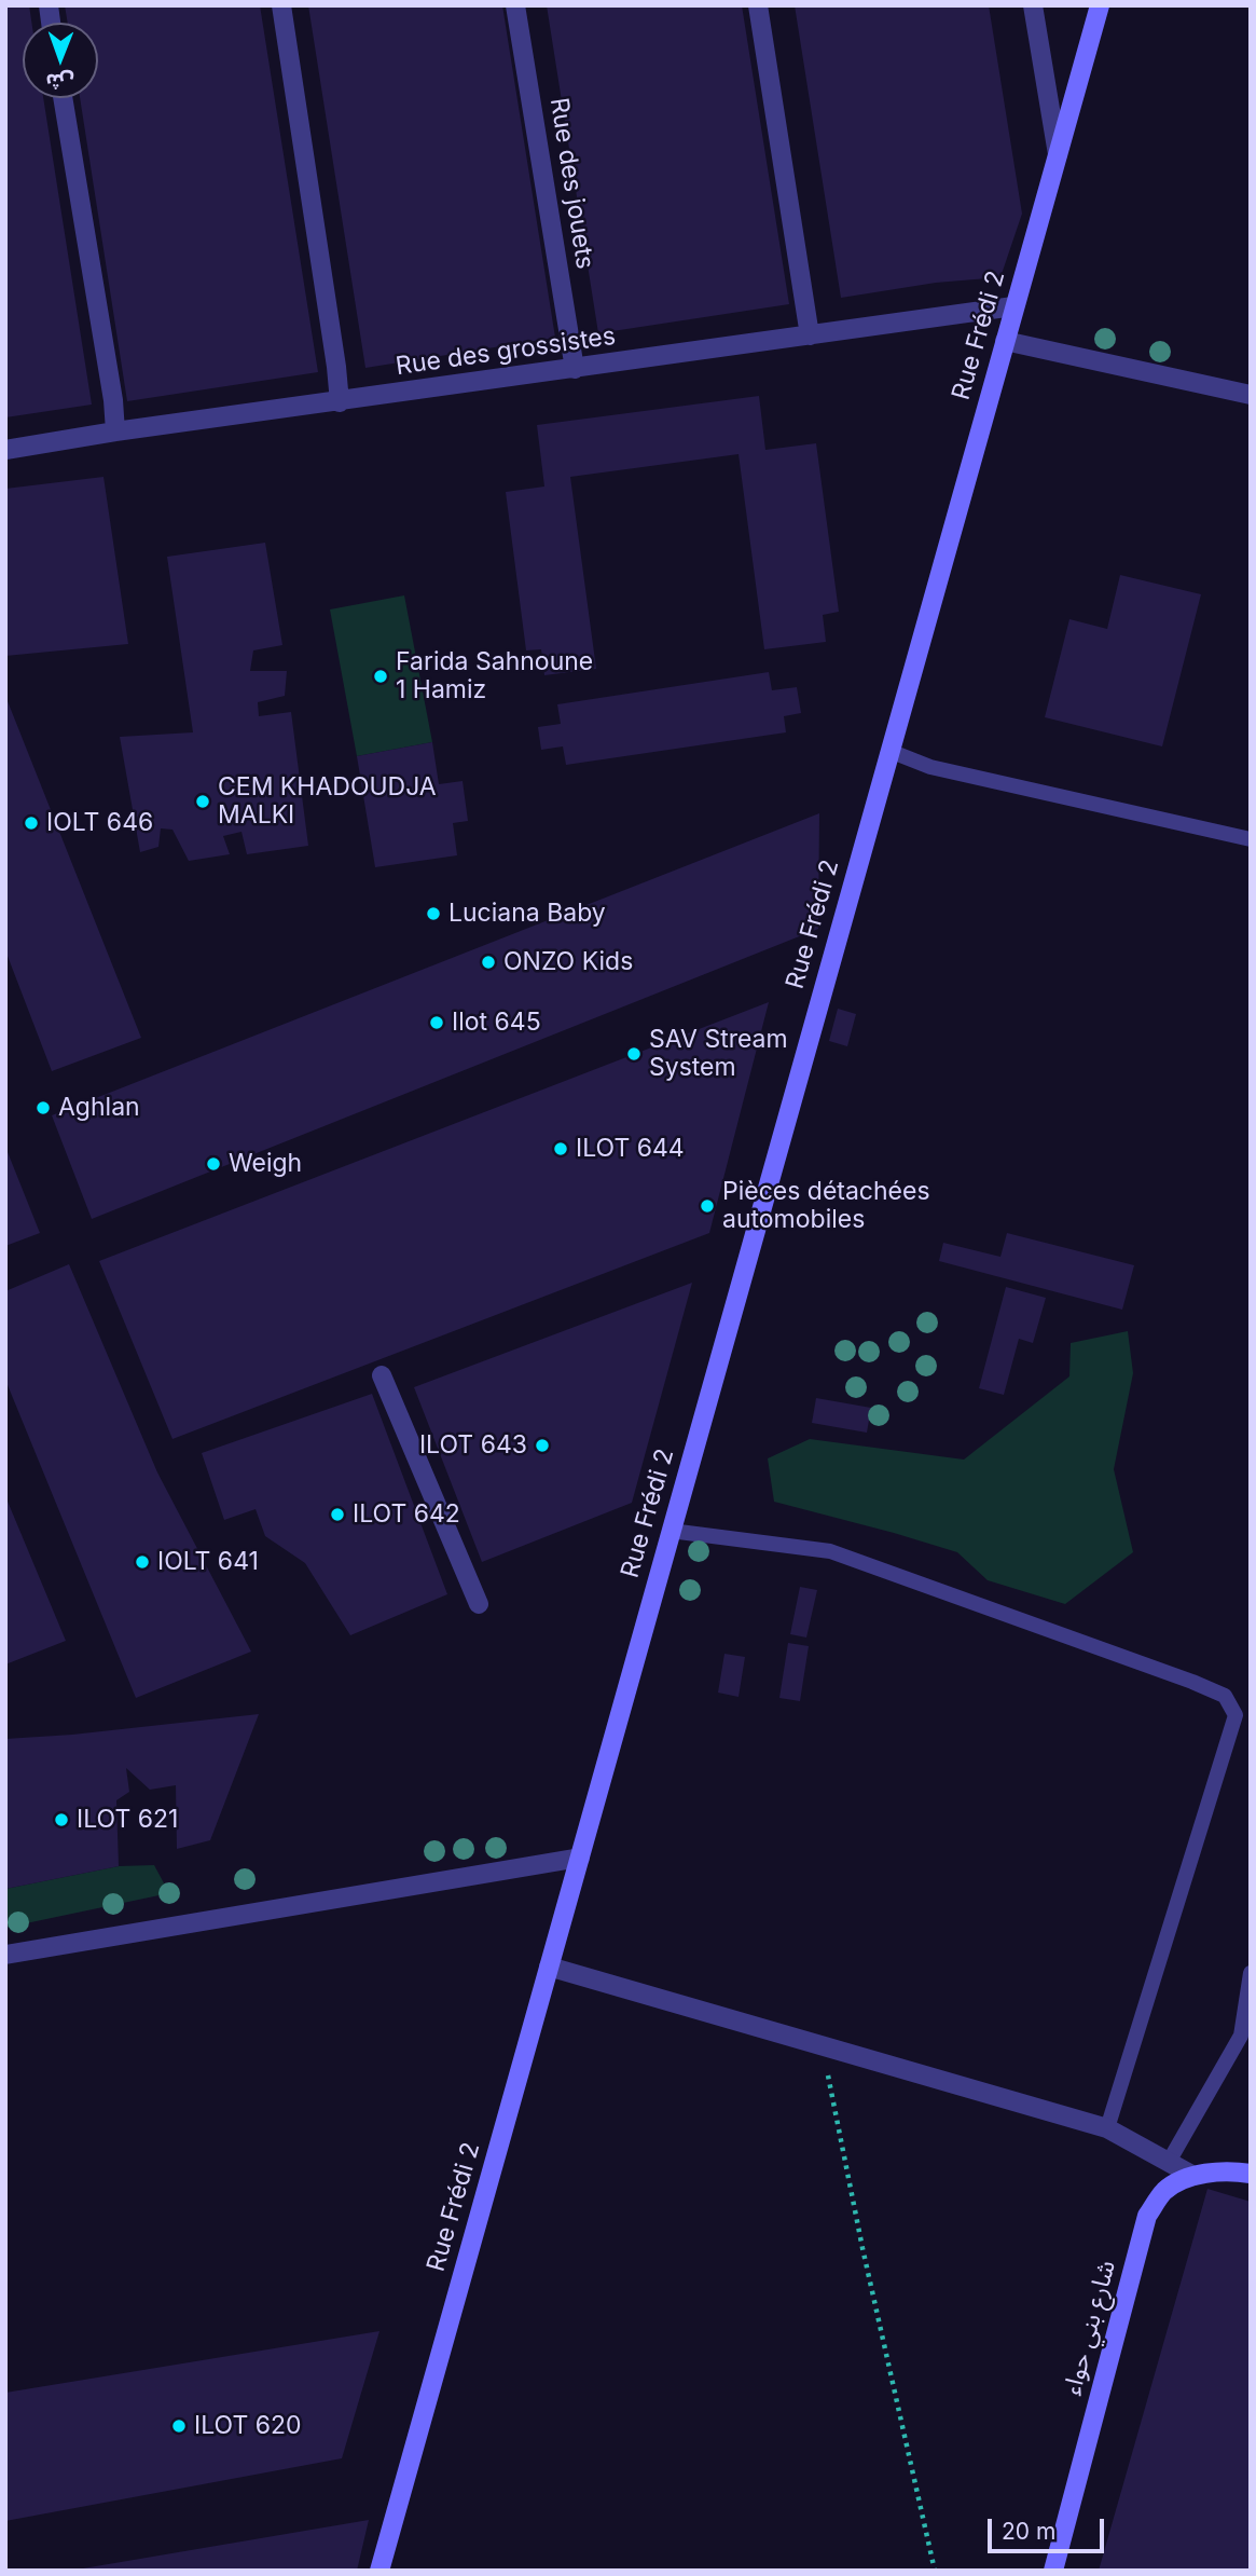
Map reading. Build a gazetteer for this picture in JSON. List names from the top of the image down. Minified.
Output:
{"streets":{"street":["Rue des jouets","Rue Frédi 2","Rue des grossistes","شارع بني حواء"]},"crossings":[["Rue des jouets","Rue des grossistes"],["Rue Frédi 2","Rue des grossistes"]],"places":["Farida Sahnoune 1 Hamiz","CEM KHADOUDJA MALKI","IOLT 646","Luciana Baby","ONZO Kids","Ilot 645","SAV Stream System","Aghlan","ILOT 644","Weigh","Pièces détachées automobiles","ILOT 643","ILOT 642","IOLT 641","ILOT 621","ILOT 620"],"scale_bar":"20 m","north":"bottom"}
